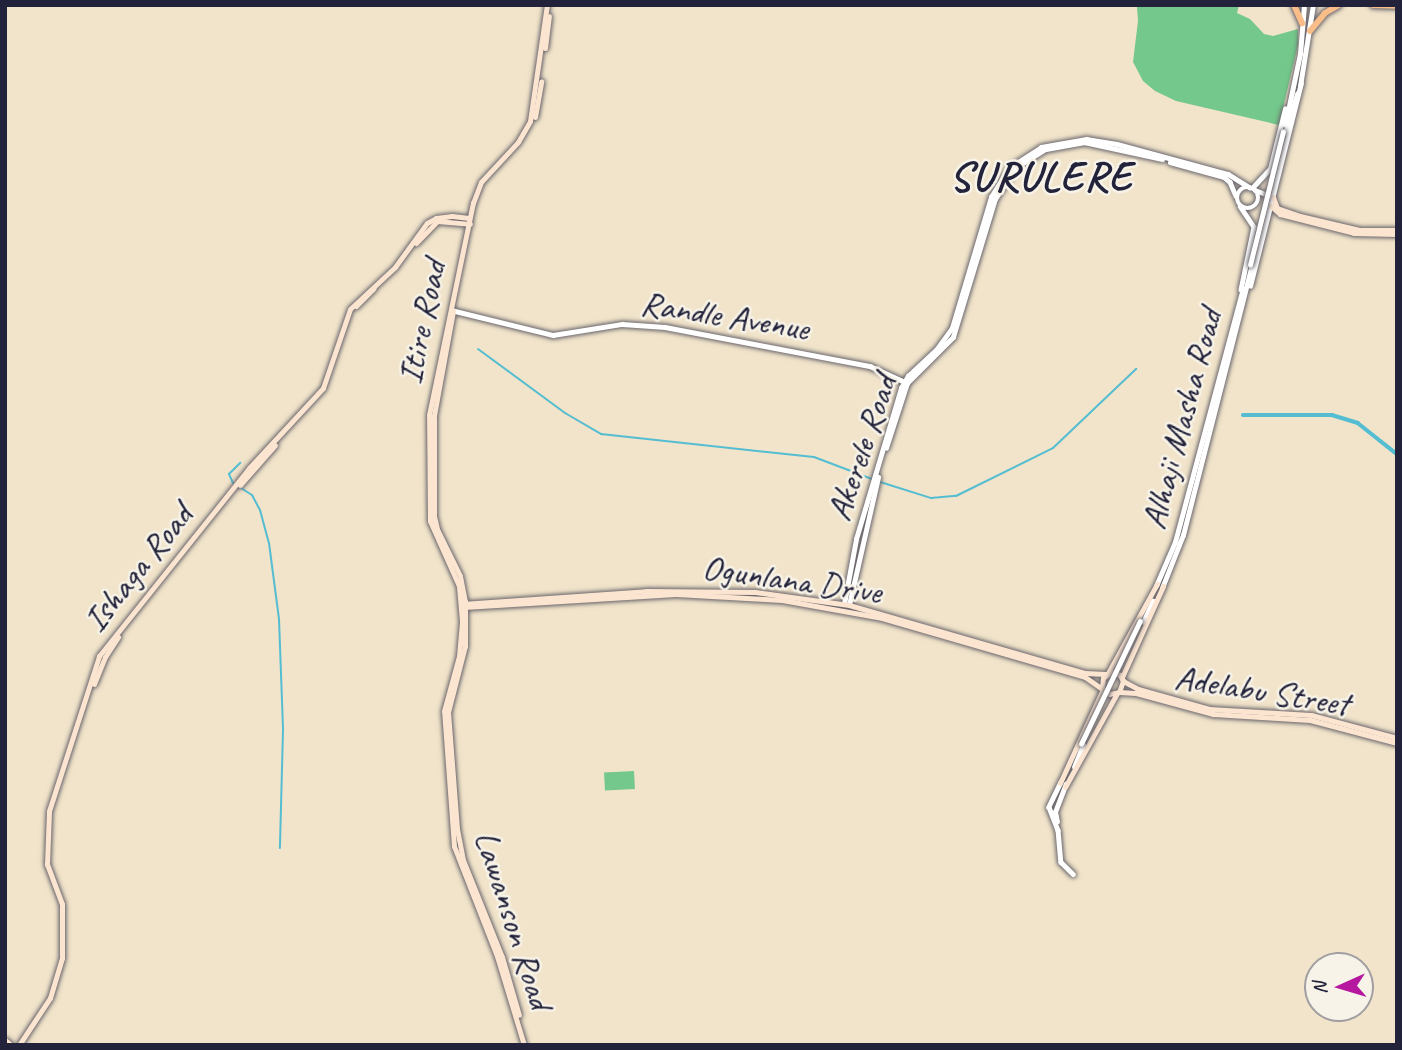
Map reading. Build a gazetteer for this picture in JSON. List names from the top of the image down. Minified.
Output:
{"streets":{"main road":["Itire Road","Ishaga Road","Ogunlana Drive","Adelabu Street","Lawanson Road"],"street":["Randle Avenue","Alhaji Masha Road","Akerele Road"]},"crossings":[["Randle Avenue","Itire Road"],["Randle Avenue","Akerele Road"],["Itire Road","Ishaga Road"],["Itire Road","Ogunlana Drive"],["Itire Road","Lawanson Road"],["Akerele Road","Ogunlana Drive"],["Ogunlana Drive","Adelabu Street"],["Ogunlana Drive","Lawanson Road"]],"districts":["SURULERE"],"north":"left"}
